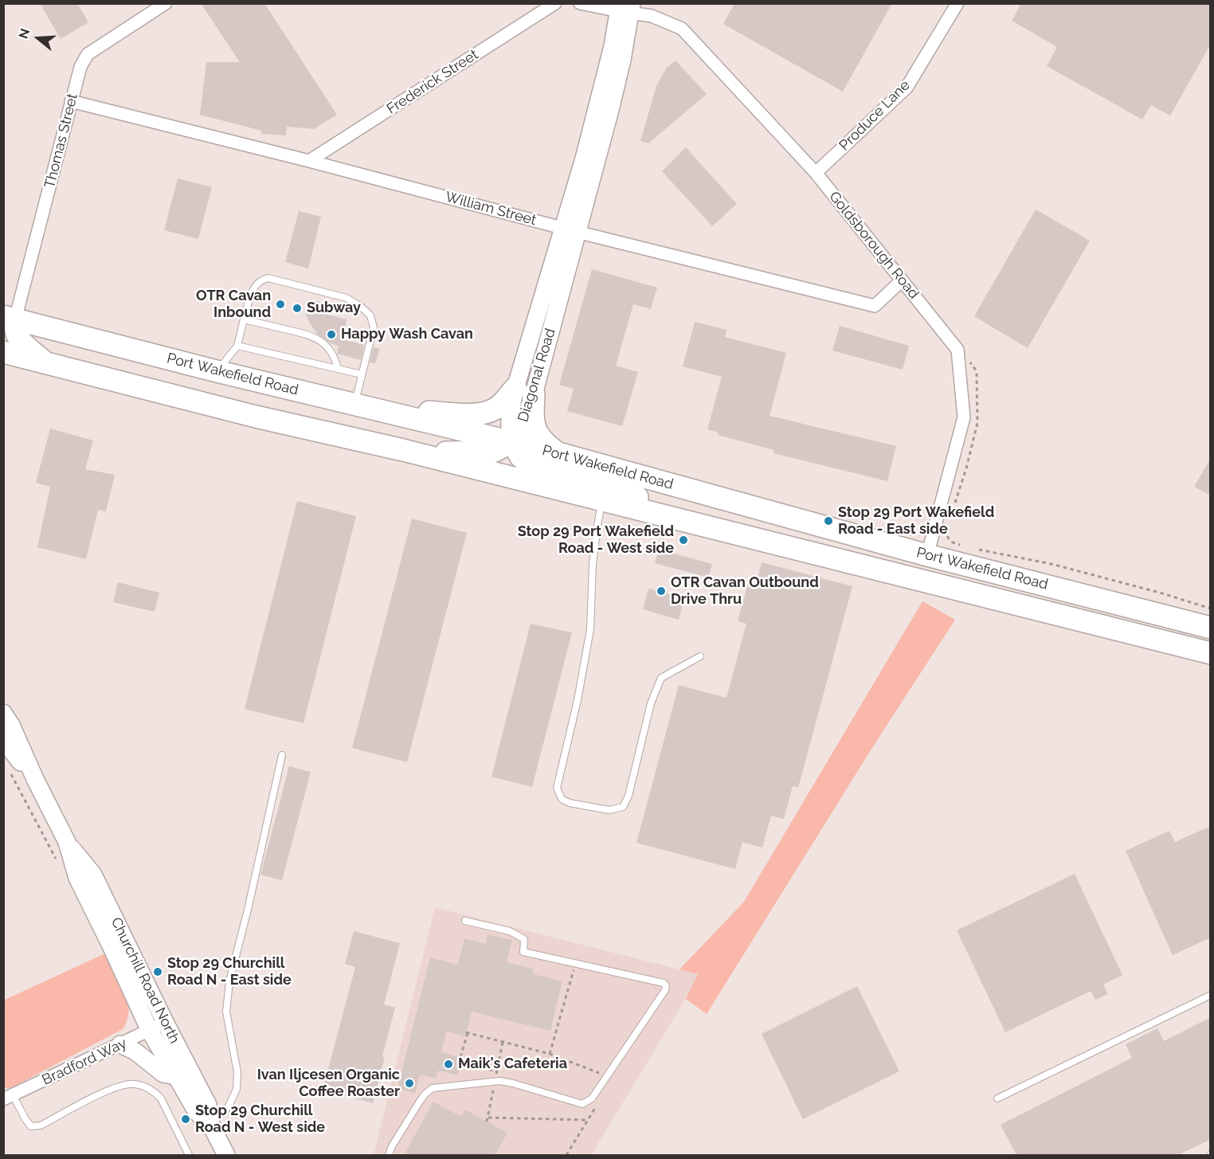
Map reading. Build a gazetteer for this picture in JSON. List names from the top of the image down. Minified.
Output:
{"streets":{"highway":["Port Wakefield Road"],"street":["Frederick Street","Produce Lane","Thomas Street","William Street","Goldsborough Road","Diagonal Road","Churchill Road North","Bradford Way"]},"crossings":[["Frederick Street","William Street"],["Produce Lane","Goldsborough Road"],["Thomas Street","William Street"],["Thomas Street","Port Wakefield Road"],["William Street","Goldsborough Road"],["William Street","Diagonal Road"],["Goldsborough Road","Diagonal Road"],["Port Wakefield Road","Diagonal Road"],["Churchill Road North","Bradford Way"]],"places":["OTR Cavan Inbound","Subway","Happy Wash Cavan","Stop 29 Port Wakefield Road - East side","Stop 29 Port Wakefield Road - West side","OTR Cavan Outbound Drive Thru","Stop 29 Churchill Road N - East side","Maik's Cafeteria","Ivan Iljcesen Organic Coffee Roaster","Stop 29 Churchill Road N - West side"],"north":"left"}
